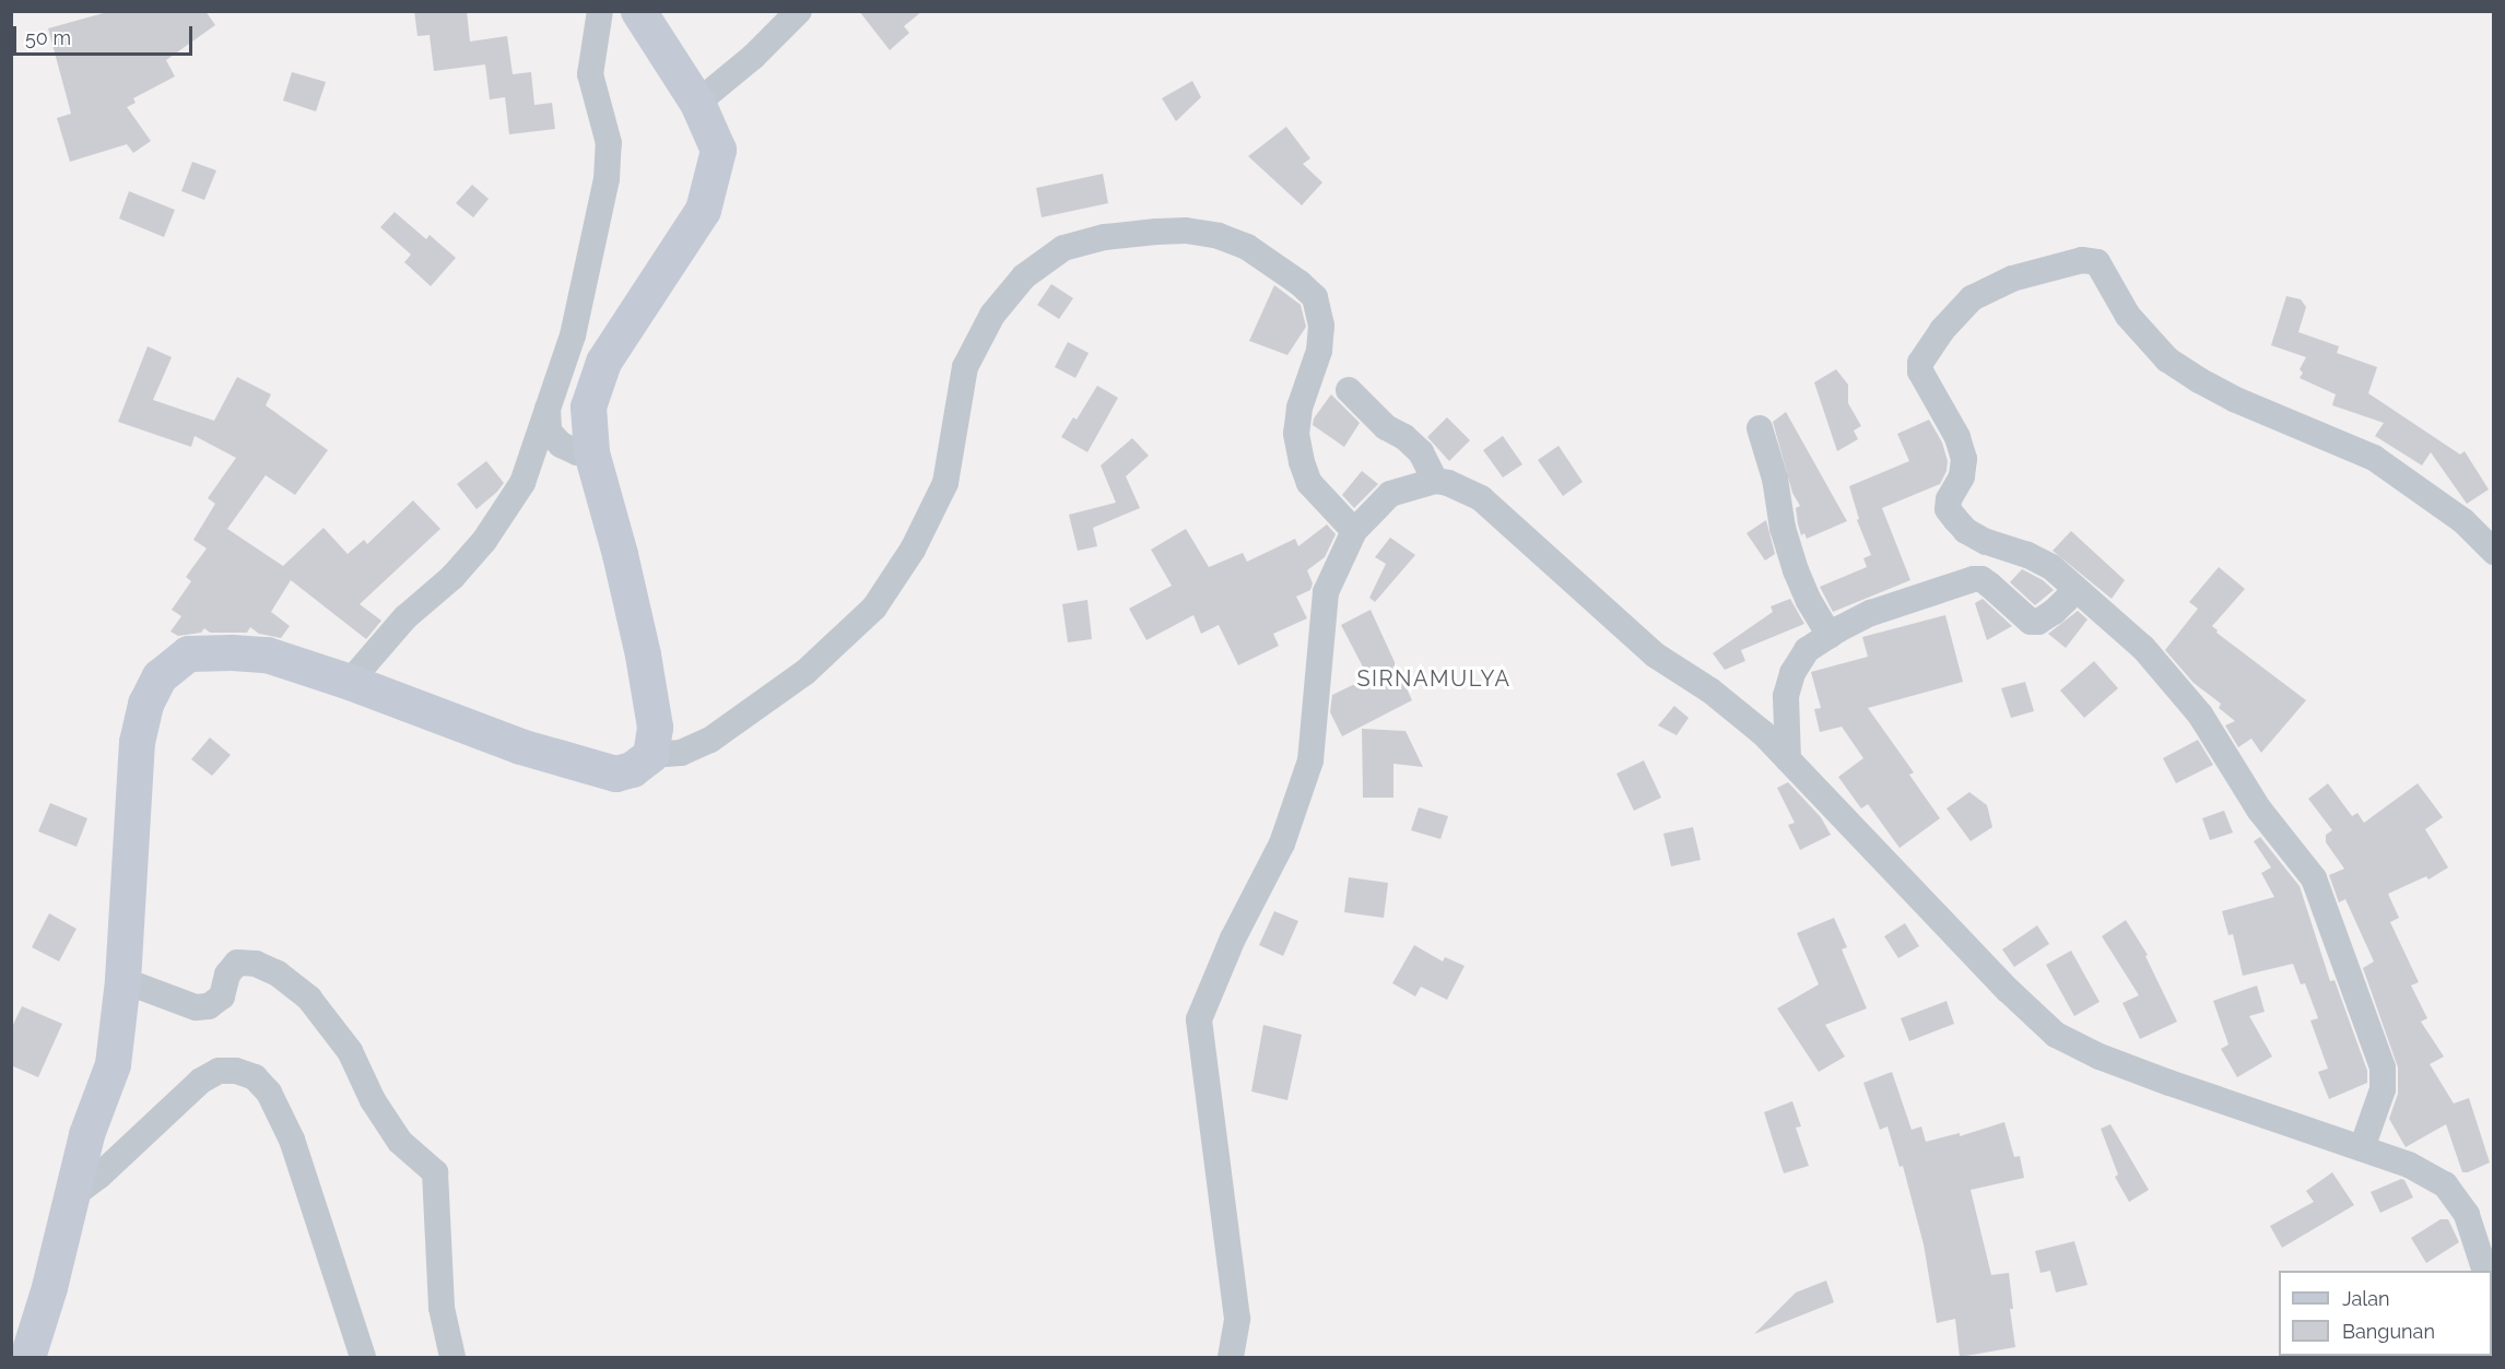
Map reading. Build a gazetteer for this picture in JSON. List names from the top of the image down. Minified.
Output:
{"districts":["SIRNAMULYA"],"legend":["Jalan","Bangunan"],"scale_bar":"50 m"}
